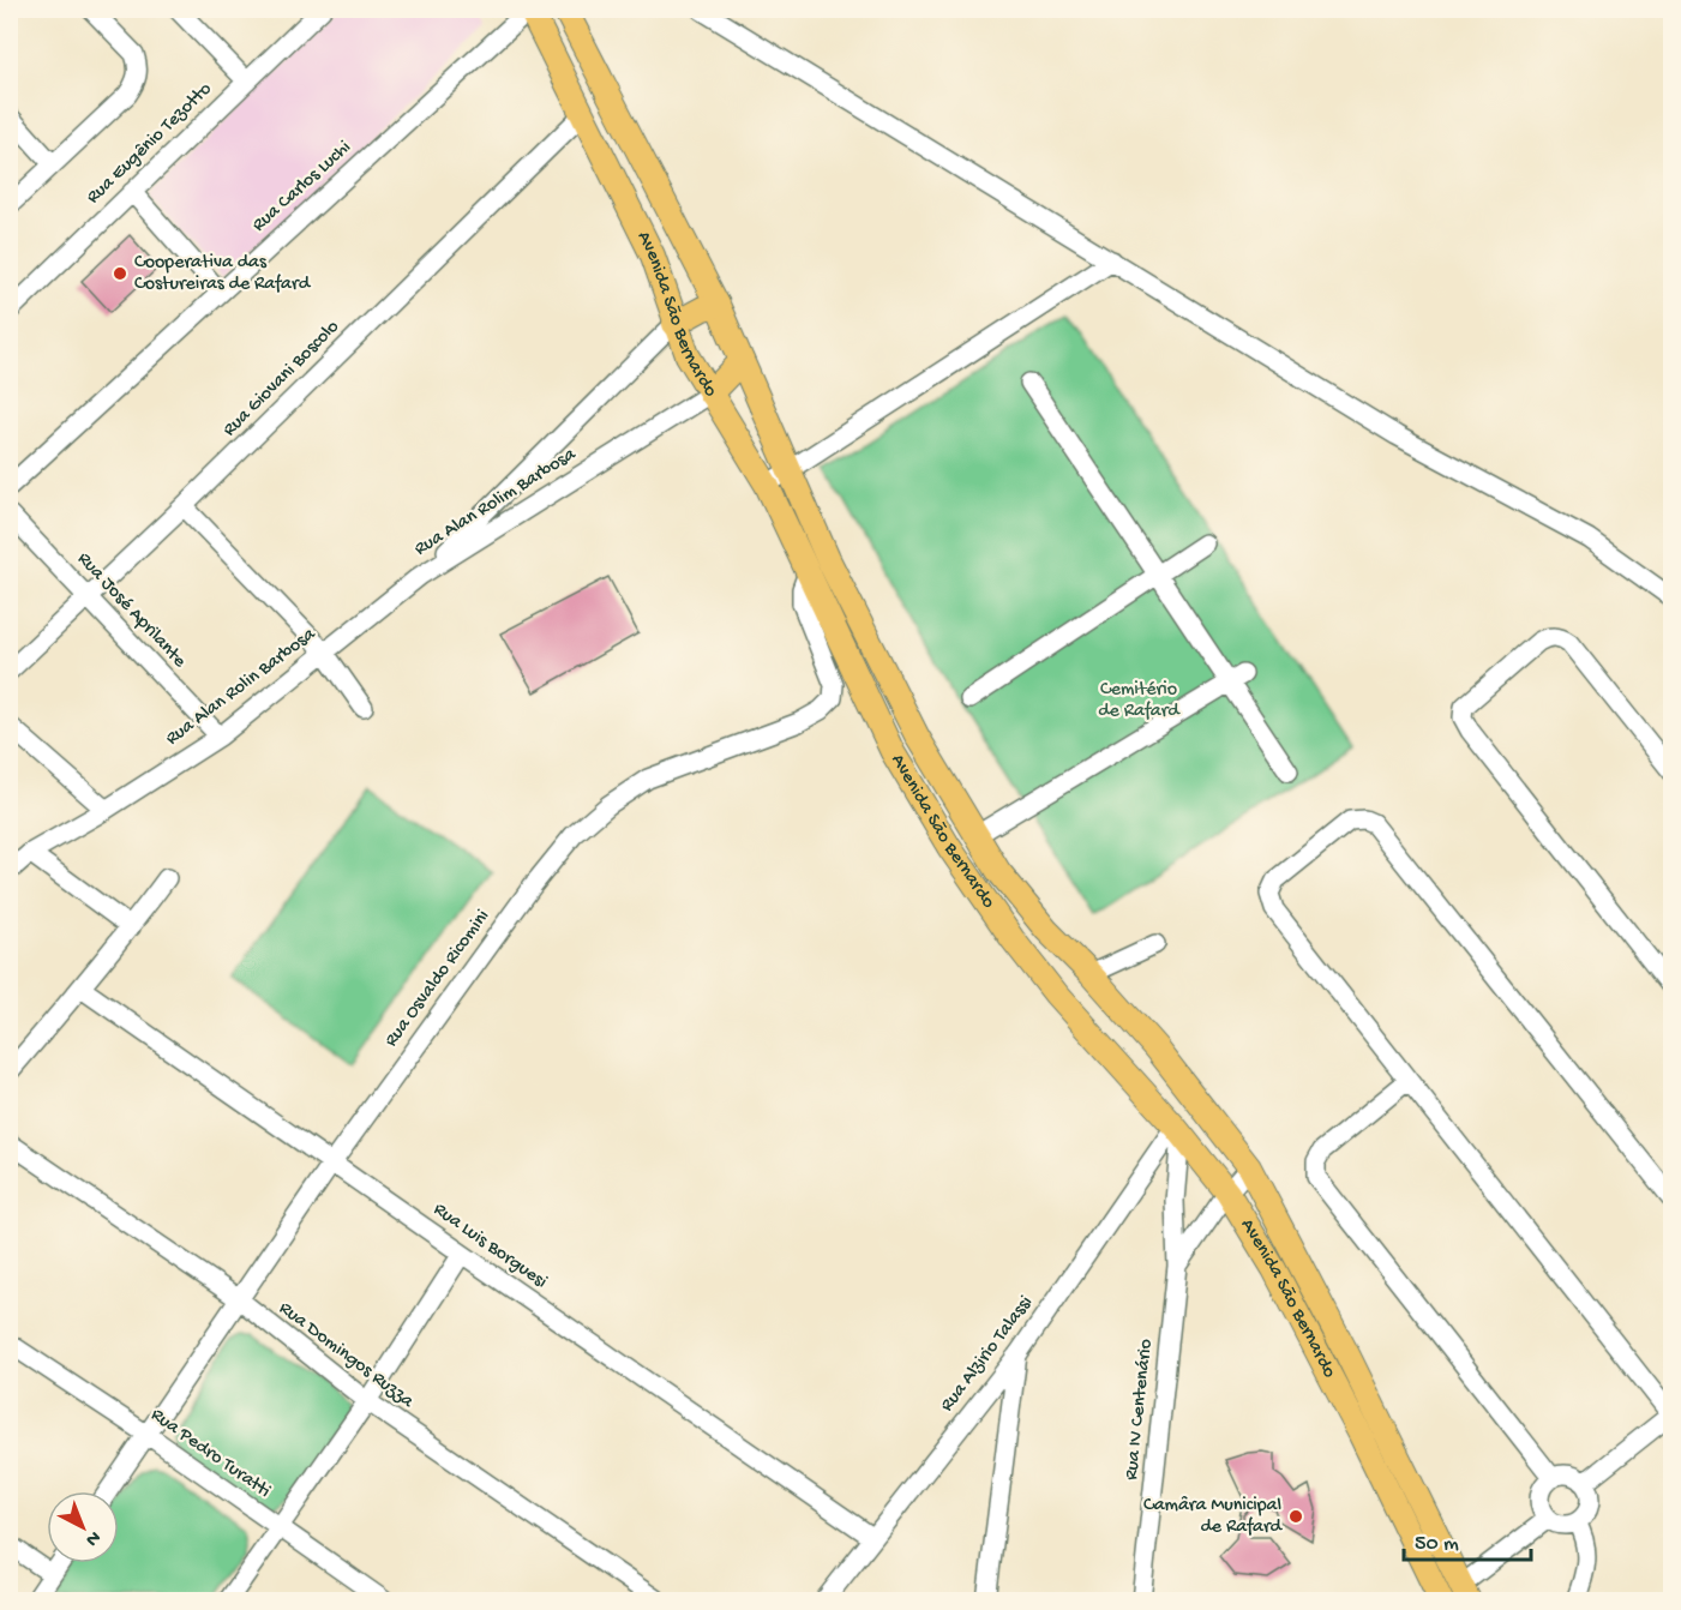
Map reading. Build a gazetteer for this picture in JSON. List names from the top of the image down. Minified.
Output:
{"streets":{"main road":["Avenida São Bernardo"],"street":["Rua Eugênio Tezotto","Rua Carlos Luchi","Rua Giovani Boscolo","Rua Alan Rolim Barbosa","Rua José Aprilante","Rua Alan Rolin Barbosa","Rua Osvaldo Ricomini","Rua Luis Borguesi","Rua Alzirio Talassi","Rua Domingos Ruzza","Rua IV Centenário","Rua Pedro Turatti"]},"crossings":[["Rua Carlos Luchi","Avenida São Bernardo"],["Avenida São Bernardo","Rua Giovani Boscolo"],["Avenida São Bernardo","Rua Alan Rolim Barbosa"],["Avenida São Bernardo","Rua Osvaldo Ricomini"],["Avenida São Bernardo","Rua Alzirio Talassi"],["Avenida São Bernardo","Rua IV Centenário"],["Rua Giovani Boscolo","Rua José Aprilante"],["Rua Alan Rolim Barbosa","Rua Alan Rolin Barbosa"],["Rua José Aprilante","Rua Alan Rolin Barbosa"],["Rua Osvaldo Ricomini","Rua Luis Borguesi"],["Rua Osvaldo Ricomini","Rua Domingos Ruzza"],["Rua Osvaldo Ricomini","Rua Pedro Turatti"],["Rua Luis Borguesi","Rua Alzirio Talassi"],["Rua Alzirio Talassi","Rua IV Centenário"]],"parks":["Cemitério de Rafard"],"places":["Cooperativa das Costureiras de Rafard","Camâra Municipal de Rafard"],"scale_bar":"50 m","north":"bottom right"}
